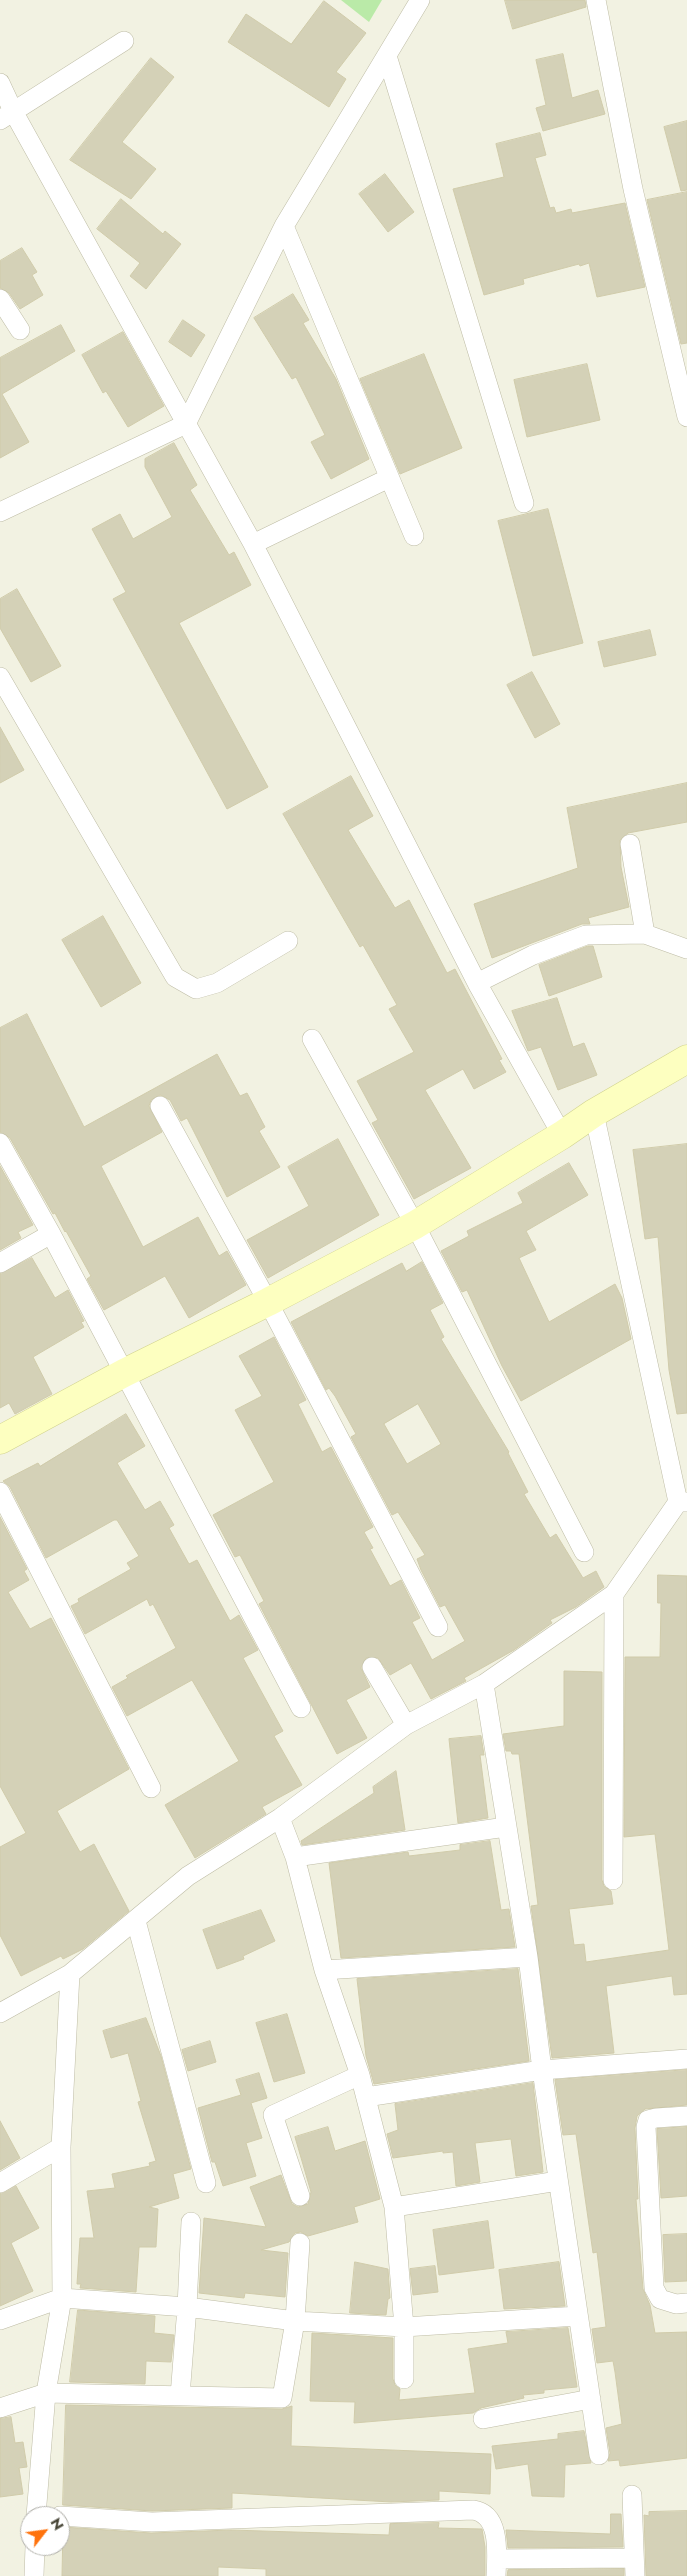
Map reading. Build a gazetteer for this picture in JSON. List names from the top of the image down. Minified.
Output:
{"north":"top right"}
